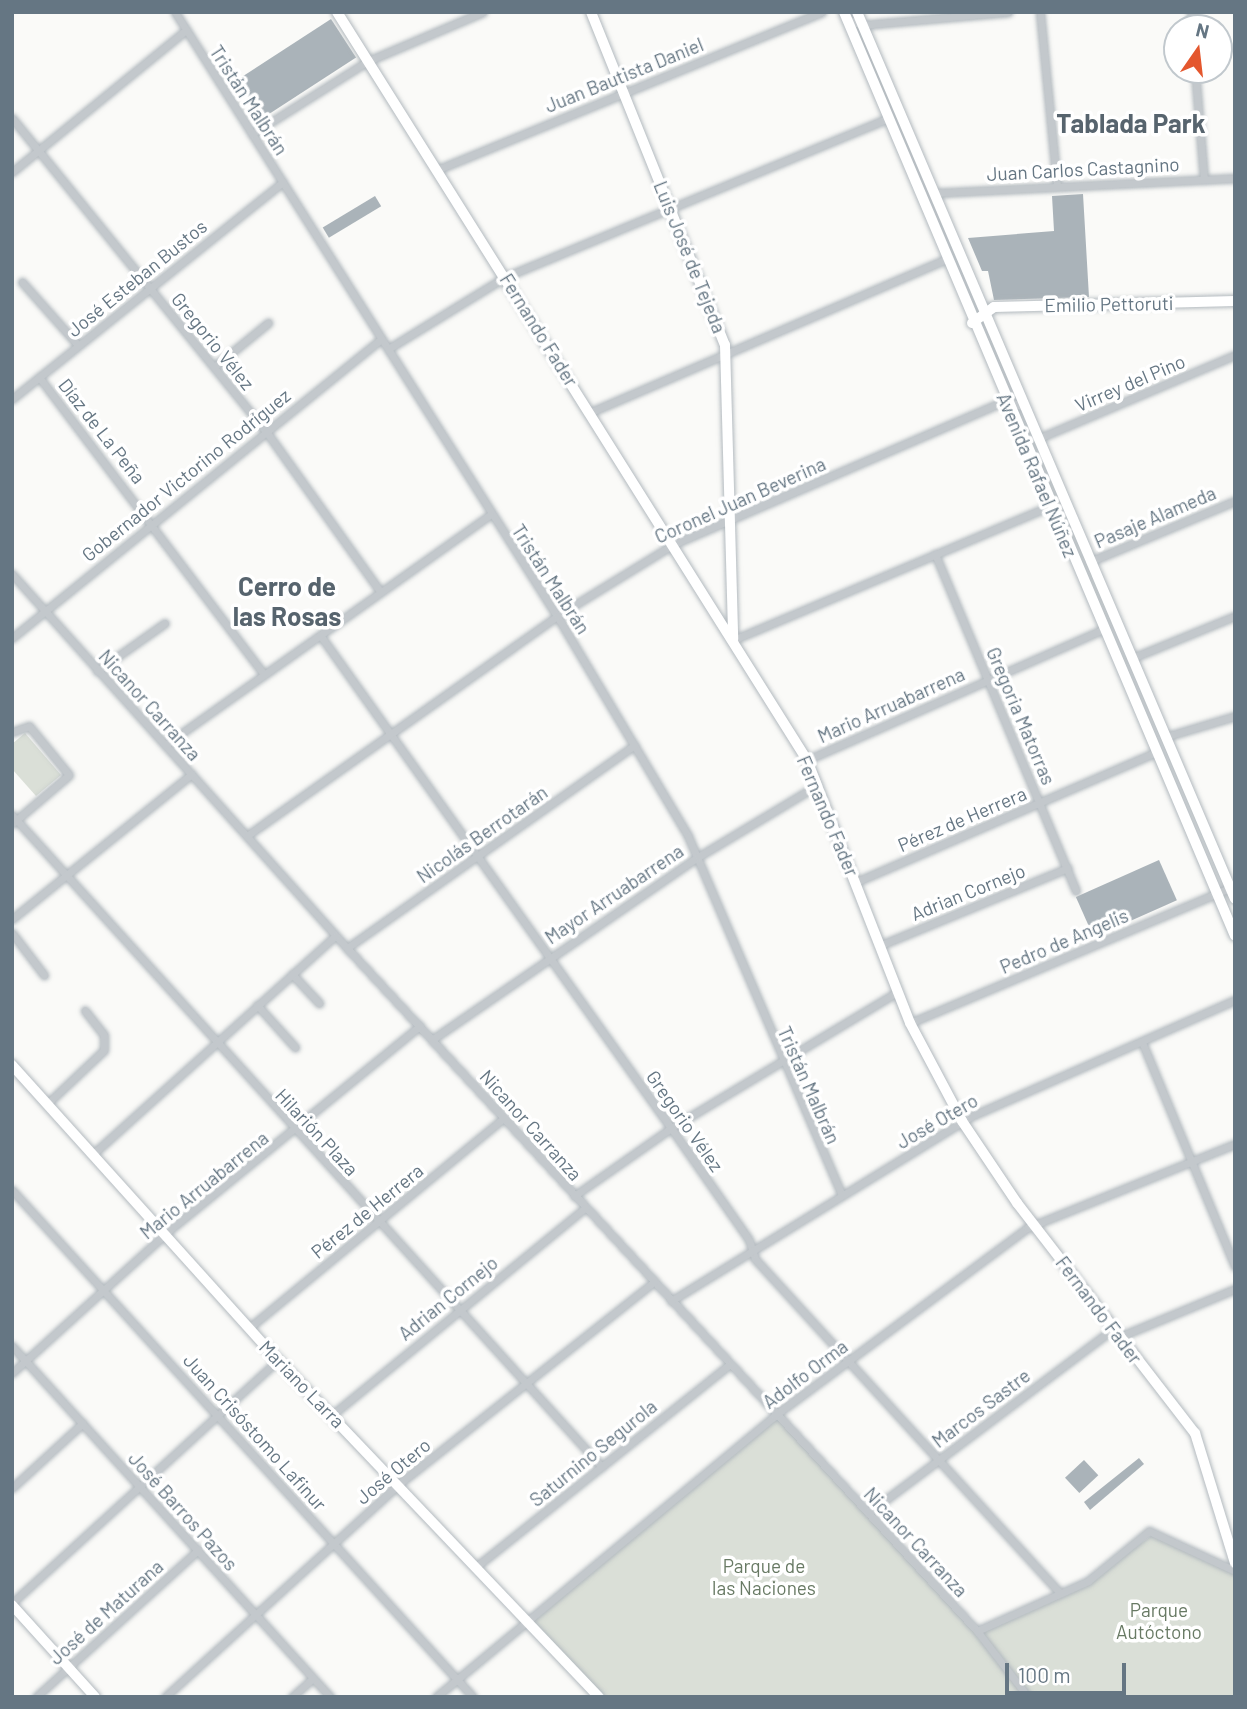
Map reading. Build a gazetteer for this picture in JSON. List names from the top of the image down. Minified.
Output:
{"streets":{"main road":["Luis José de Tejeda","Emilio Pettoruti","Fernando Fader","Avenida Rafael Núñez","Mariano Larra"],"street":["Juan Bautista Daniel","Tristán Malbrán","Juan Carlos Castagnino","José Esteban Bustos","Gregorio Vélez","Virrey del Pino","Díaz de La Peña","Gobernador Victorino Rodríguez","Coronel Juan Beverina","Pasaje Alameda","Nicanor Carranza","Mario Arruabarrena","Gregoria Matorras","Pérez de Herrera","Nicolás Berrotarán","Adrian Cornejo","Mayor Arruabarrena","Pedro de Angelis","José Otero","Hilarión Plaza","Adolfo Orma","Marcos Sastre","Juan Crisóstomo Lafinur","Saturnino Segurola","José Barros Pazos","José de Maturana"]},"crossings":[["Juan Bautista Daniel","Luis José de Tejeda"],["Juan Bautista Daniel","Fernando Fader"],["Tristán Malbrán","José Esteban Bustos"],["Tristán Malbrán","Gobernador Victorino Rodríguez"],["Tristán Malbrán","Coronel Juan Beverina"],["Tristán Malbrán","Nicolás Berrotarán"],["Tristán Malbrán","Mayor Arruabarrena"],["Tristán Malbrán","José Otero"],["Juan Carlos Castagnino","Avenida Rafael Núñez"],["Luis José de Tejeda","Fernando Fader"],["Luis José de Tejeda","Coronel Juan Beverina"],["José Esteban Bustos","Gregorio Vélez"],["José Esteban Bustos","Díaz de La Peña"],["Emilio Pettoruti","Avenida Rafael Núñez"],["Fernando Fader","Coronel Juan Beverina"],["Fernando Fader","Mario Arruabarrena"],["Fernando Fader","Pérez de Herrera"],["Fernando Fader","Adrian Cornejo"],["Fernando Fader","Mayor Arruabarrena"],["Fernando Fader","Pedro de Angelis"],["Fernando Fader","José Otero"],["Fernando Fader","Adolfo Orma"],["Fernando Fader","Marcos Sastre"],["Gregorio Vélez","Gobernador Victorino Rodríguez"],["Gregorio Vélez","Coronel Juan Beverina"],["Gregorio Vélez","Nicolás Berrotarán"],["Gregorio Vélez","Mayor Arruabarrena"],["Gregorio Vélez","José Otero"],["Gregorio Vélez","Adolfo Orma"],["Gregorio Vélez","Marcos Sastre"],["Virrey del Pino","Avenida Rafael Núñez"],["Díaz de La Peña","Gobernador Victorino Rodríguez"],["Gobernador Victorino Rodríguez","Nicanor Carranza"],["Avenida Rafael Núñez","Coronel Juan Beverina"],["Avenida Rafael Núñez","Pasaje Alameda"],["Avenida Rafael Núñez","Mario Arruabarrena"],["Avenida Rafael Núñez","Pérez de Herrera"],["Avenida Rafael Núñez","Pedro de Angelis"],["Coronel Juan Beverina","Nicanor Carranza"],["Nicanor Carranza","Mario Arruabarrena"],["Nicanor Carranza","Pérez de Herrera"],["Nicanor Carranza","Nicolás Berrotarán"],["Nicanor Carranza","Adrian Cornejo"],["Nicanor Carranza","Mayor Arruabarrena"],["Nicanor Carranza","José Otero"],["Nicanor Carranza","Adolfo Orma"],["Nicanor Carranza","Marcos Sastre"],["Nicanor Carranza","Saturnino Segurola"],["Mario Arruabarrena","Gregoria Matorras"],["Mario Arruabarrena","Hilarión Plaza"],["Mario Arruabarrena","Mariano Larra"],["Mario Arruabarrena","Juan Crisóstomo Lafinur"],["Mario Arruabarrena","José Barros Pazos"],["Gregoria Matorras","Pérez de Herrera"],["Gregoria Matorras","Adrian Cornejo"],["Pérez de Herrera","Hilarión Plaza"],["Pérez de Herrera","Mariano Larra"],["Adrian Cornejo","Hilarión Plaza"],["Adrian Cornejo","Mariano Larra"],["José Otero","Hilarión Plaza"],["José Otero","Mariano Larra"],["José Otero","Juan Crisóstomo Lafinur"],["José Otero","José Barros Pazos"],["Hilarión Plaza","Saturnino Segurola"],["Adolfo Orma","Mariano Larra"],["Adolfo Orma","Juan Crisóstomo Lafinur"],["Mariano Larra","Saturnino Segurola"],["José Barros Pazos","José de Maturana"]],"districts":["Tablada Park","Cerro de las Rosas"],"parks":["Parque de las Naciones","Parque Autóctono"],"scale_bar":"100 m","north":"top"}
